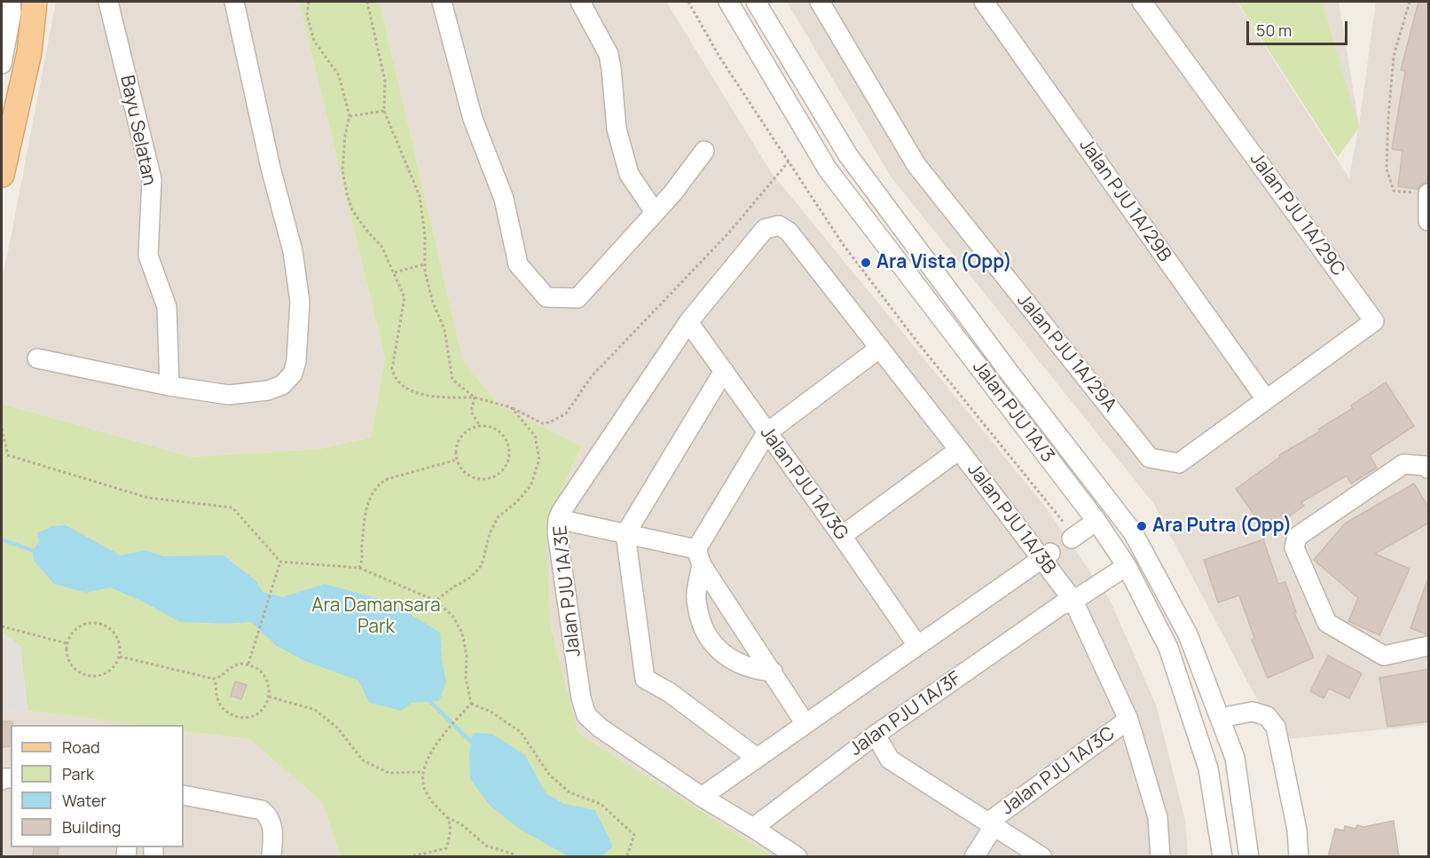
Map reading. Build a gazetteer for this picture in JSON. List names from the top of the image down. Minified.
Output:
{"streets":{"street":["Bayu Selatan","Jalan PJU 1A/29B","Jalan PJU 1A/29C","Jalan PJU 1A/29A","Jalan PJU 1A/3","Jalan PJU 1A/3G","Jalan PJU 1A/3B","Jalan PJU 1A/3E","Jalan PJU 1A/3F","Jalan PJU 1A/3C"]},"crossings":[["Jalan PJU 1A/29B","Jalan PJU 1A/29C"],["Jalan PJU 1A/29B","Jalan PJU 1A/29A"],["Jalan PJU 1A/29C","Jalan PJU 1A/29A"],["Jalan PJU 1A/3","Jalan PJU 1A/3F"],["Jalan PJU 1A/3G","Jalan PJU 1A/3E"],["Jalan PJU 1A/3B","Jalan PJU 1A/3E"],["Jalan PJU 1A/3B","Jalan PJU 1A/3F"],["Jalan PJU 1A/3B","Jalan PJU 1A/3C"],["Jalan PJU 1A/3E","Jalan PJU 1A/3F"]],"parks":["Ara Damansara Park"],"places":["Ara Vista (Opp)","Ara Putra (Opp)"],"legend":["Road","Park","Water","Building"],"scale_bar":"50 m"}
